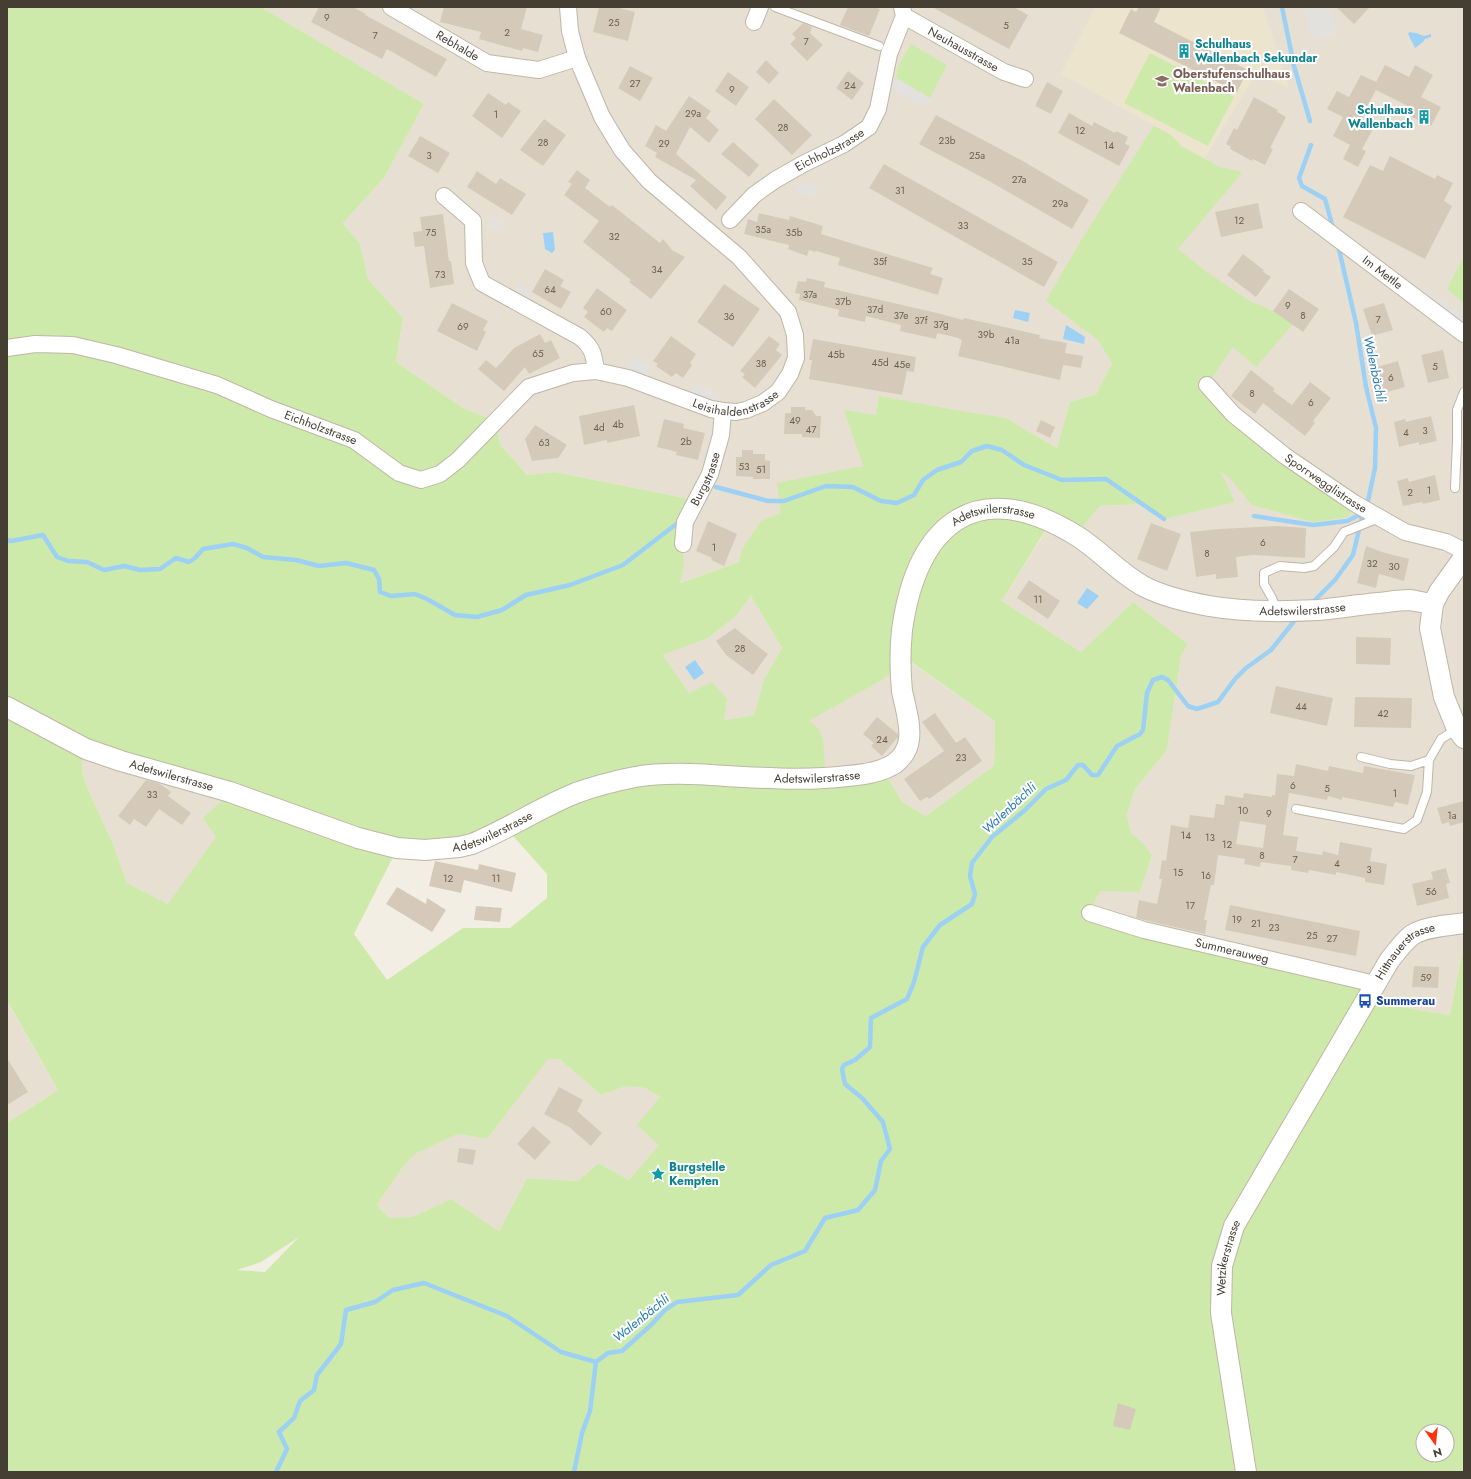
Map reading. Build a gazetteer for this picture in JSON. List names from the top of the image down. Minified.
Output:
{"streets":{"street":["Rebhalde","Neuhausstrasse","Eichholzstrasse","Im Mettle","Leisihaldenstrasse","Burgstrasse","Sporrwegglistrasse","Adetswilerstrasse","Summerauweg","Hittnauerstrasse","Wetzikerstrasse"]},"crossings":[["Rebhalde","Leisihaldenstrasse"],["Neuhausstrasse","Eichholzstrasse"],["Eichholzstrasse","Leisihaldenstrasse"],["Leisihaldenstrasse","Burgstrasse"],["Summerauweg","Hittnauerstrasse"],["Hittnauerstrasse","Wetzikerstrasse"]],"water":["Walenbächli"],"places":{"building":["Schulhaus Wallenbach Sekundar","Schulhaus Wallenbach"],"school or university":["Oberstufenschulhaus Walenbach"],"bus stop":["Summerau"],"place":["Burgstelle Kempten"]},"house_numbers":["9","25","5","2","7","7","27","24","9","29a","1","28","12","23b","28","29","14","3","25a","27a","31","29a","12","33","35a","75","35b","32","35f","35","34","73","64","37a","37b","9","37d","60","37e","8","36","7","37f","37g","69","39b","41a","65","45b","45d","38","45e","5","6","8","6","49","4b","4d","47","3","4","2b","63","53","51","1","2","6","1","8","32","30","11","28","44","42","24","23","6","5","1","33","10","9","1a","14","13","12","8","7","4","3","15","16","12","11","56","17","19","21","23","25","27","59"],"north":"bottom"}
